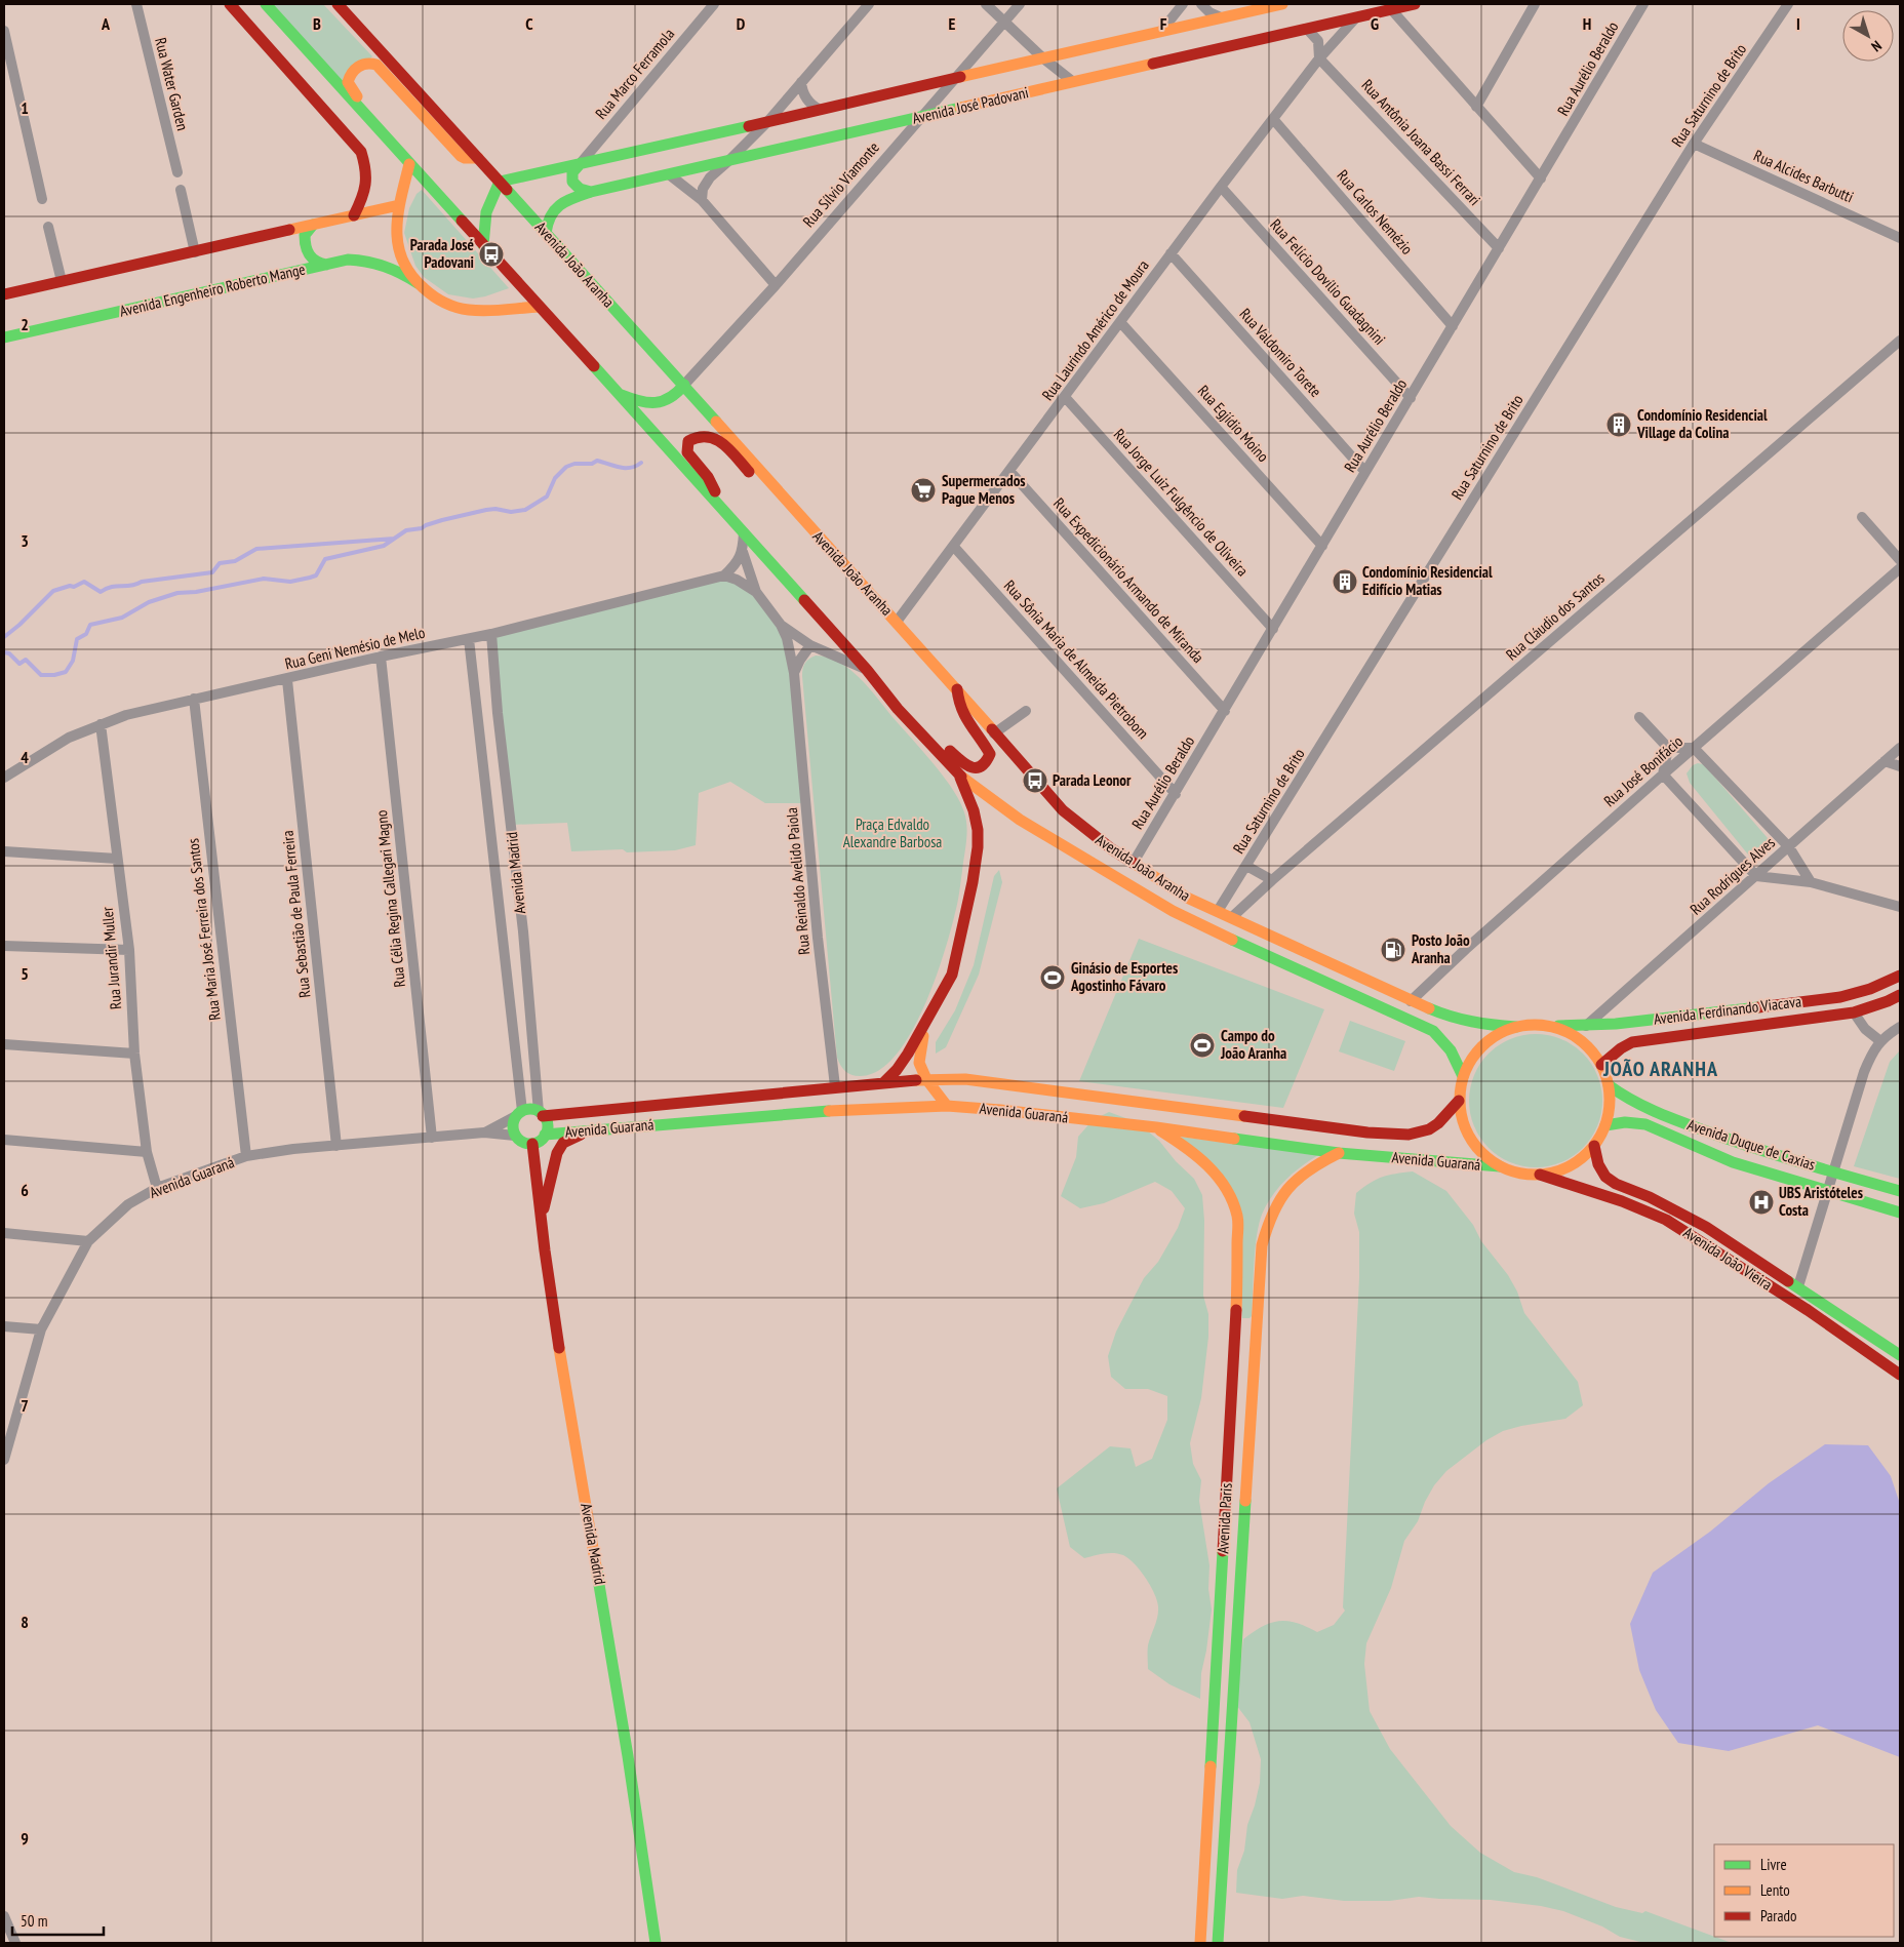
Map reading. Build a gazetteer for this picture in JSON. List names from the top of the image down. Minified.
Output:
{"streets":{"street":["Rua Aurélio Beraldo","Rua Marco Ferramola","Rua Water Garden","Rua Saturnino de Brito","Avenida José Padovani","Rua Antônia Joana Bassi Ferrari","Rua Alcides Barbutti","Rua Sílvio Viamonte","Rua Carlos Nemézio","Avenida João Aranha","Rua Felício Dovílio Guadagnini","Avenida Engenheiro Roberto Mange","Rua Laurindo Américo de Moura","Rua Valdomiro Torete","Rua Egjídio Moino","Rua Jorge Luiz Fulgêncio de Oliveira","Rua Expedicionário Armando de Miranda","Rua Cláudio dos Santos","Rua Geni Nemésio de Melo","Rua Sônia Maria de Almeida Pietrobom","Rua José Bonifácio","Avenida Madrid","Rua Rodrigues Alves","Rua Reinaldo Avelido Paiola","Rua Célia Regina Callegari Magno","Rua Sebastião de Paula Ferreira","Rua Maria José Ferreira dos Santos","Rua Jurandir Muller","Avenida Ferdinando Viacava","Avenida Guaraná","Avenida Duque de Caxias","Avenida João Vieira","Avenida Paris"]},"crossings":[["Rua Aurélio Beraldo","Rua Antônia Joana Bassi Ferrari"],["Rua Aurélio Beraldo","Rua Carlos Nemézio"],["Rua Aurélio Beraldo","Avenida João Aranha"],["Rua Aurélio Beraldo","Rua Felício Dovílio Guadagnini"],["Rua Aurélio Beraldo","Rua Valdomiro Torete"],["Rua Aurélio Beraldo","Rua Egjídio Moino"],["Rua Aurélio Beraldo","Rua Jorge Luiz Fulgêncio de Oliveira"],["Rua Aurélio Beraldo","Rua Expedicionário Armando de Miranda"],["Rua Aurélio Beraldo","Rua Sônia Maria de Almeida Pietrobom"],["Rua Marco Ferramola","Avenida José Padovani"],["Rua Saturnino de Brito","Rua Alcides Barbutti"],["Rua Saturnino de Brito","Avenida João Aranha"],["Avenida José Padovani","Rua Sílvio Viamonte"],["Avenida José Padovani","Avenida João Aranha"],["Avenida José Padovani","Rua Laurindo Américo de Moura"],["Rua Antônia Joana Bassi Ferrari","Rua Laurindo Américo de Moura"],["Rua Sílvio Viamonte","Avenida João Aranha"],["Rua Carlos Nemézio","Rua Laurindo Américo de Moura"],["Avenida João Aranha","Rua Laurindo Américo de Moura"],["Avenida João Aranha","Rua Cláudio dos Santos"],["Avenida João Aranha","Rua José Bonifácio"],["Avenida João Aranha","Avenida Ferdinando Viacava"],["Avenida João Aranha","Avenida Guaraná"],["Avenida João Aranha","Avenida Duque de Caxias"],["Avenida João Aranha","Avenida João Vieira"],["Rua Felício Dovílio Guadagnini","Rua Laurindo Américo de Moura"],["Rua Laurindo Américo de Moura","Rua Valdomiro Torete"],["Rua Laurindo Américo de Moura","Rua Egjídio Moino"],["Rua Laurindo Américo de Moura","Rua Jorge Luiz Fulgêncio de Oliveira"],["Rua Laurindo Américo de Moura","Rua Expedicionário Armando de Miranda"],["Rua Laurindo Américo de Moura","Rua Sônia Maria de Almeida Pietrobom"],["Rua Geni Nemésio de Melo","Avenida Madrid"],["Rua Geni Nemésio de Melo","Rua Célia Regina Callegari Magno"],["Rua Geni Nemésio de Melo","Rua Sebastião de Paula Ferreira"],["Rua Geni Nemésio de Melo","Rua Maria José Ferreira dos Santos"],["Rua Geni Nemésio de Melo","Rua Jurandir Muller"],["Avenida Madrid","Avenida Guaraná"],["Rua Rodrigues Alves","Avenida Ferdinando Viacava"],["Rua Reinaldo Avelido Paiola","Avenida Guaraná"],["Rua Célia Regina Callegari Magno","Avenida Guaraná"],["Rua Sebastião de Paula Ferreira","Avenida Guaraná"],["Rua Maria José Ferreira dos Santos","Avenida Guaraná"],["Rua Jurandir Muller","Avenida Guaraná"],["Avenida Ferdinando Viacava","Avenida Guaraná"],["Avenida Ferdinando Viacava","Avenida Duque de Caxias"],["Avenida Ferdinando Viacava","Avenida João Vieira"],["Avenida Guaraná","Avenida Duque de Caxias"],["Avenida Guaraná","Avenida João Vieira"],["Avenida Guaraná","Avenida Paris"],["Avenida Duque de Caxias","Avenida João Vieira"]],"districts":["JOÃO ARANHA"],"parks":["Praça Edvaldo Alexandre Barbosa"],"places":{"bus stop":["Parada José Padovani","Parada Leonor"],"building":["Condomínio Residencial Village da Colina","Condomínio Residencial Edifício Matias"],"supermarket":["Supermercados Pague Menos"],"fuel station":["Posto João Aranha"],"sports":["Ginásio de Esportes Agostinho Fávaro","Campo do João Aranha"],"hospital":["UBS Aristóteles Costa"]},"legend":["Livre","Lento","Parado"],"scale_bar":"50 m","north":"bottom right","grid":{"columns":["A","B","C","D","E","F","G","H","I"],"rows":["1","2","3","4","5","6","7","8","9"]}}
